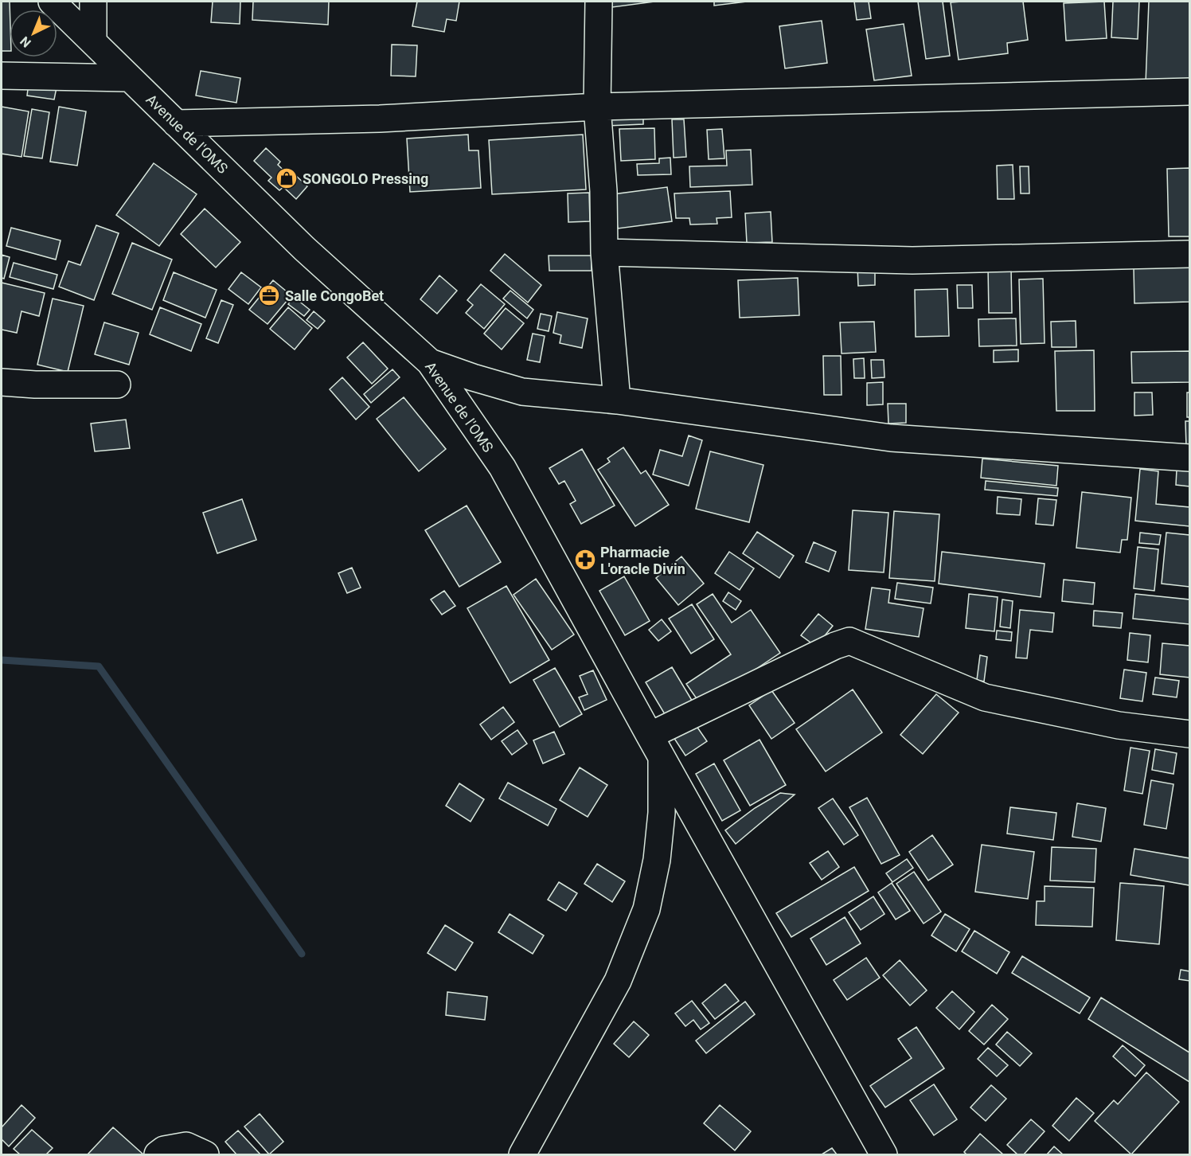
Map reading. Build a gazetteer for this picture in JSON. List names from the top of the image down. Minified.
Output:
{"streets":{"street":["Avenue de l'OMS"]},"places":{"shop":["SONGOLO Pressing"],"office":["Salle CongoBet"],"pharmacy":["Pharmacie L'oracle Divin"]},"north":"bottom left"}
